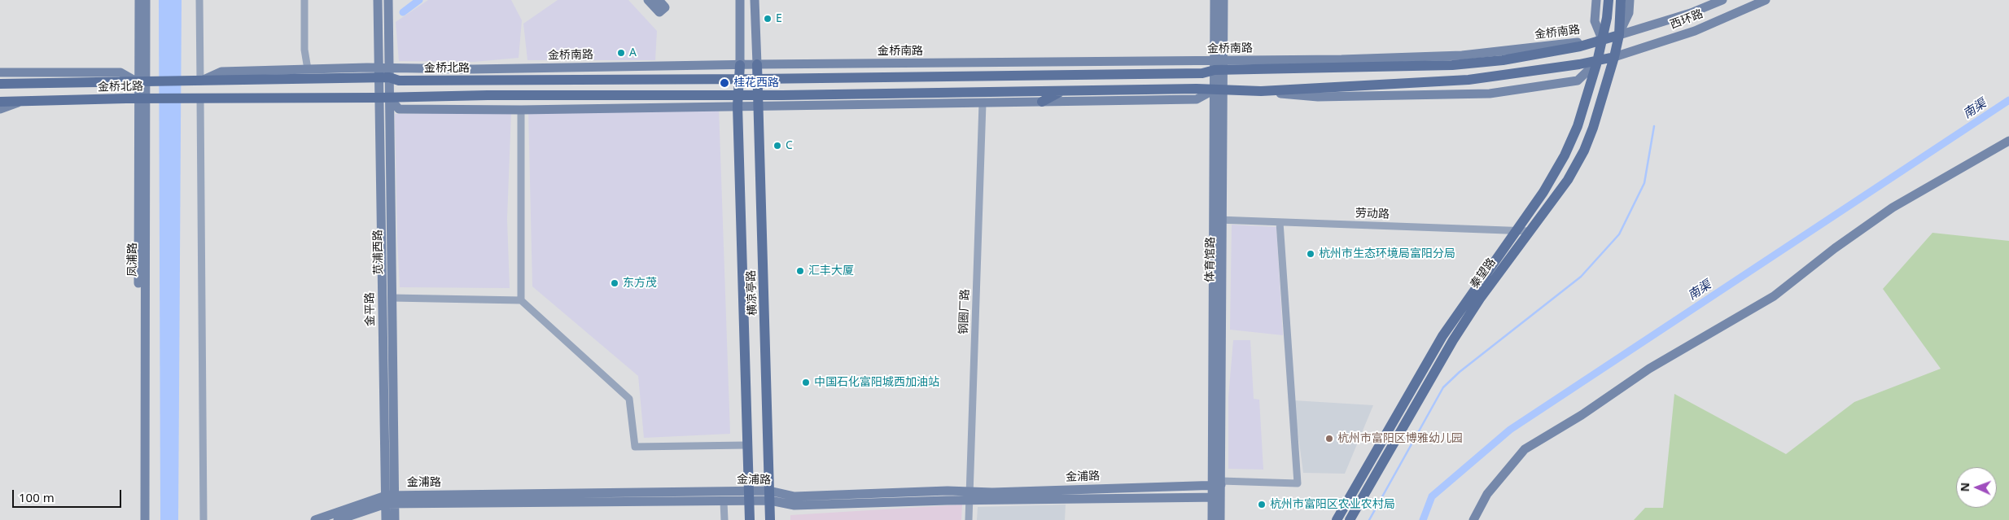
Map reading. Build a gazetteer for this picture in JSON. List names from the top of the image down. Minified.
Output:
{"streets":{"main road":["金桥南路","金桥北路","秦望路","横凉亭路"],"street":["西环路","劳动路","苋浦西路","凤浦路","体育馆路","金平路","钢圈厂路","金浦路"]},"crossings":[["西环路","金桥南路"],["西环路","秦望路"],["金桥南路","金桥北路"],["金桥南路","苋浦西路"],["金桥南路","体育馆路"],["金桥南路","秦望路"],["金桥南路","横凉亭路"],["金桥北路","苋浦西路"],["金桥北路","凤浦路"],["金桥北路","横凉亭路"],["金桥北路","金平路"],["劳动路","体育馆路"],["劳动路","秦望路"],["苋浦西路","金平路"],["苋浦西路","金浦路"],["体育馆路","金浦路"],["横凉亭路","金浦路"],["金平路","金浦路"],["钢圈厂路","金浦路"]],"water":["南渠"],"places":["E","A","桂花西路","C","杭州市生态环境局富阳分局","汇丰大厦","东方茂","中国石化富阳城西加油站","杭州市富阳区博雅幼儿园","杭州市富阳区农业农村局"],"scale_bar":"100 m","north":"left"}
